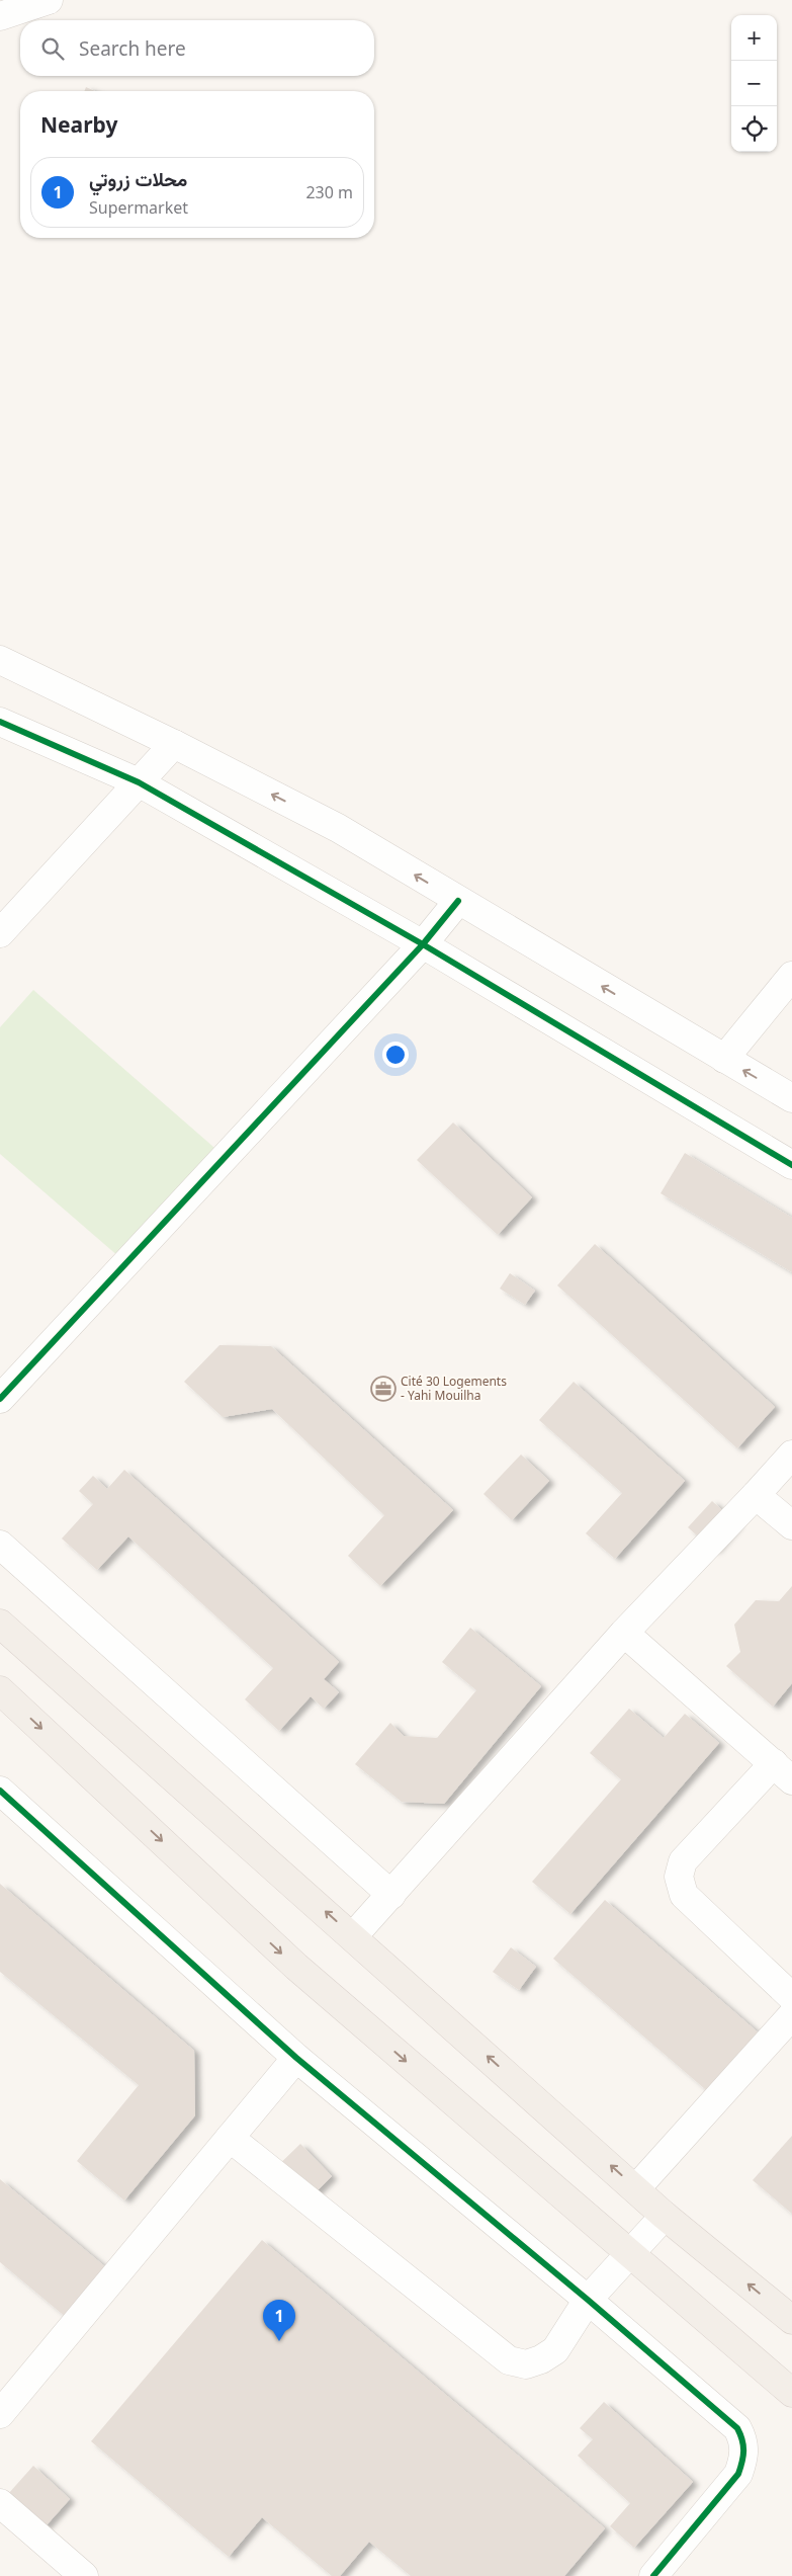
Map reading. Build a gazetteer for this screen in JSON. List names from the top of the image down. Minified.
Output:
{"places":{"office":["Cité 30 Logements - Yahi Mouilha"]},"page":{"map_buttons":["+","−"],"search":"Search here","heading":"Nearby","list":[{"mark":"1","name":"محلات زروتي","note":"Supermarket","value":"230 m"}],"pins":"1"}}
